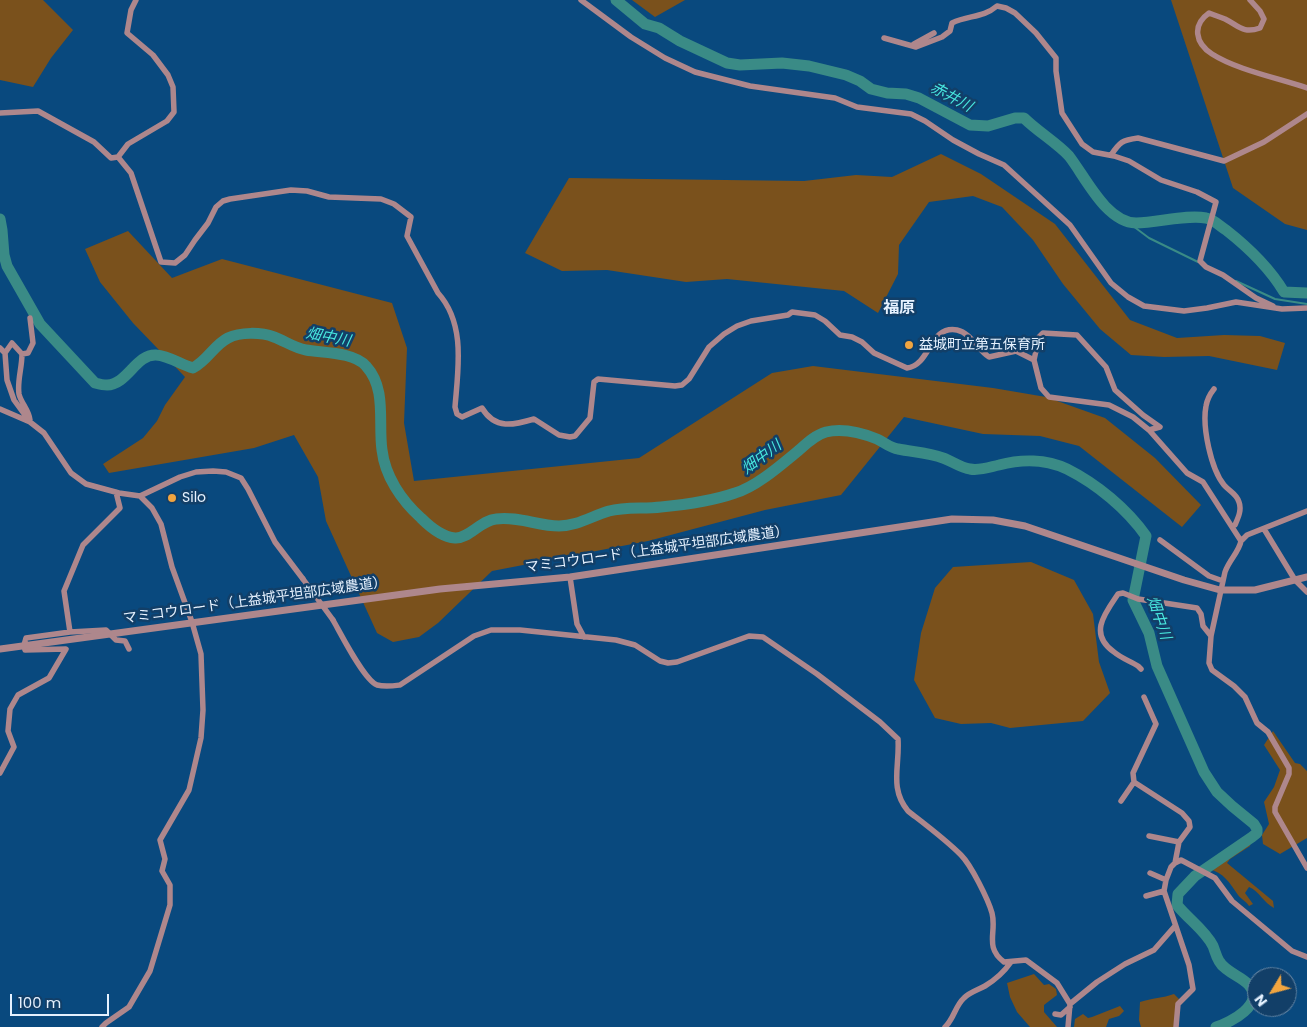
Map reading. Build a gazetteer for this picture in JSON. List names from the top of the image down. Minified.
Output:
{"streets":{"street":["マミコウロード（上益城平坦部広域農道）"]},"districts":["福原"],"water":["赤井川","畑中川"],"places":["益城町立第五保育所","Silo"],"scale_bar":"100 m","north":"bottom left"}
